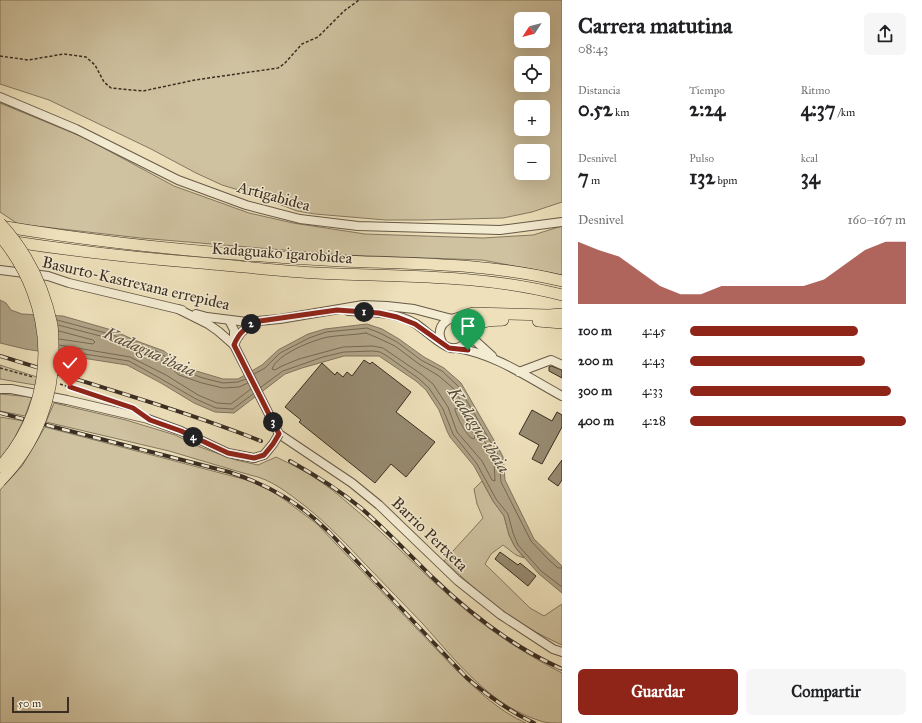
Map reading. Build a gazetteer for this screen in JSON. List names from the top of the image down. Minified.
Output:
{"streets":{"highway":["Kadaguako igarobidea"],"street":["Artigabidea","Basurto-Kastrexana errepidea","Barrio Pertxeta"]},"water":["Kadagua ibaia"],"scale_bar":"50 m","north":"bottom left","page":{"heading":["Carrera matutina","08:43"],"map_buttons":["+","−"],"stats":[["Distancia","0.52 km"],["Tiempo","2:24"],["Ritmo","4:37 /km"],["Desnivel","7 m"],["Pulso","132 bpm"],["kcal","34"]],"chart":["Desnivel","160–167 m"],"pins":["1","2","3","4"],"list":[{"name":"100 m","note":"4:45"},{"name":"200 m","note":"4:43"},{"name":"300 m","note":"4:33"},{"name":"400 m","note":"4:28"}],"buttons":["Guardar","Compartir"],"scale":"50 m"}}
